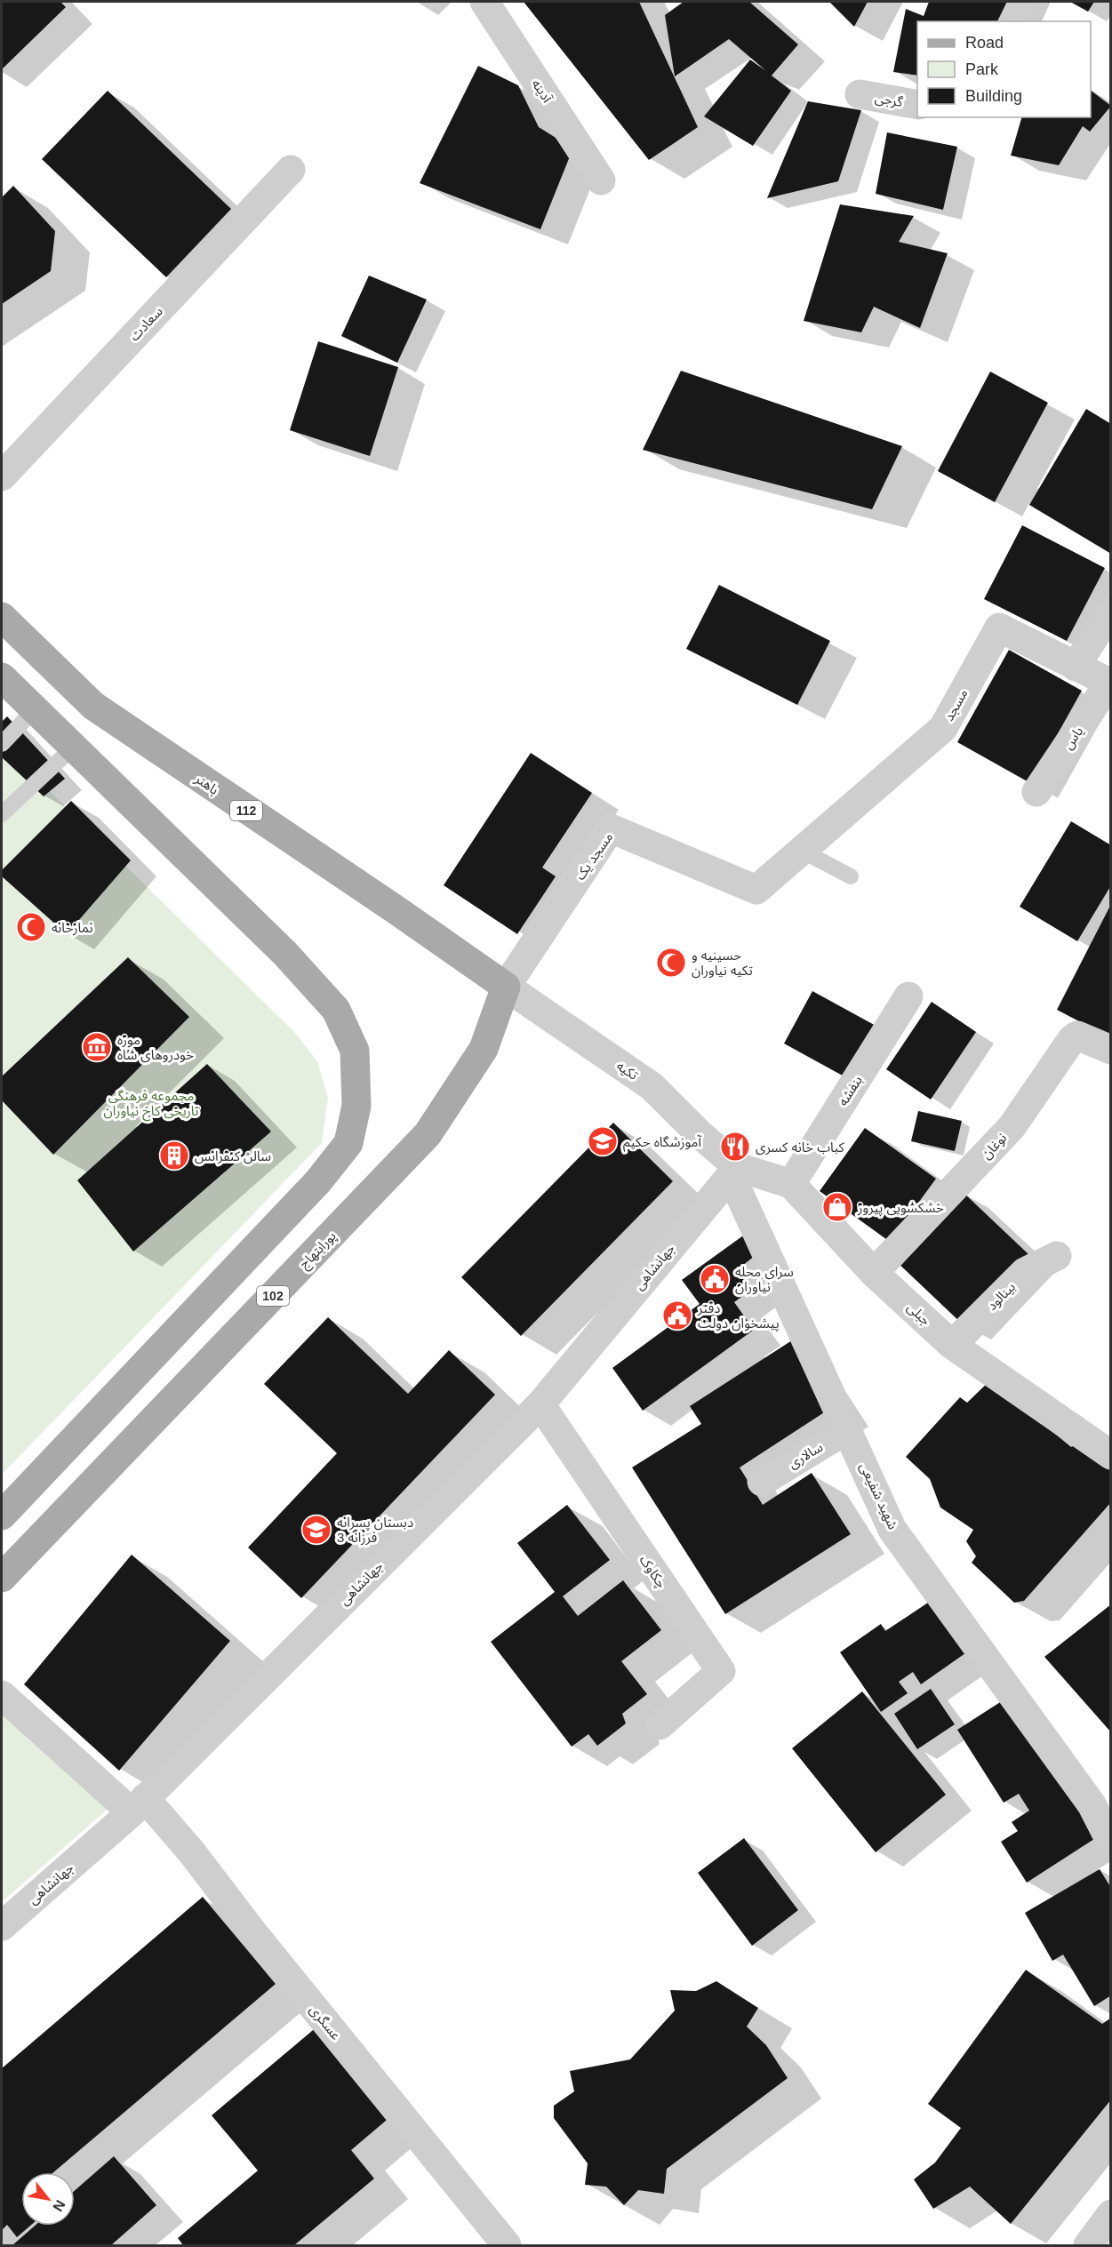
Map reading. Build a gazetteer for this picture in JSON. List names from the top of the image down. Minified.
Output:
{"streets":{"main road":["باهنر","112","پورابتهاج","102"],"street":["آدینه","گرجی","سعادت","مسجد","یاس","مسجد یک","تکیه","بنفشه","نوغان","جهانشاهی","بینالود","جبلی","سالاری","شهید شفیعی","چکاوک","عسگری"]},"crossings":[["مسجد","یاس"],["مسجد","مسجد یک"],["باهنر","مسجد یک"],["باهنر","تکیه"],["باهنر","پورابتهاج"],["مسجد یک","تکیه"],["مسجد یک","پورابتهاج"],["تکیه","پورابتهاج"],["تکیه","جهانشاهی"],["تکیه","جبلی"],["تکیه","شهید شفیعی"],["بنفشه","جبلی"],["نوغان","جبلی"],["جهانشاهی","جبلی"],["جهانشاهی","شهید شفیعی"],["جهانشاهی","چکاوک"],["جهانشاهی","عسگری"],["بینالود","جبلی"],["جبلی","شهید شفیعی"],["سالاری","شهید شفیعی"]],"parks":["مجموعه فرهنگی تاریخی کاخ نیاوران"],"places":{"mosque":["نمازخانه","حسینیه و تکیه نیاوران"],"museum":["موزه خودروهای شاه"],"school or university":["آموزشگاه حکیم","دبستان پسرانه فرزانه 3"],"restaurant":["کباب خانه کسری"],"building":["سالن کنفرانس"],"shop":["خشکشویی پیروز"],"public building":["سرای محله نیاوران","دفتر پیشخوان دولت"]},"legend":["Road","Park","Building"],"north":"bottom right"}
